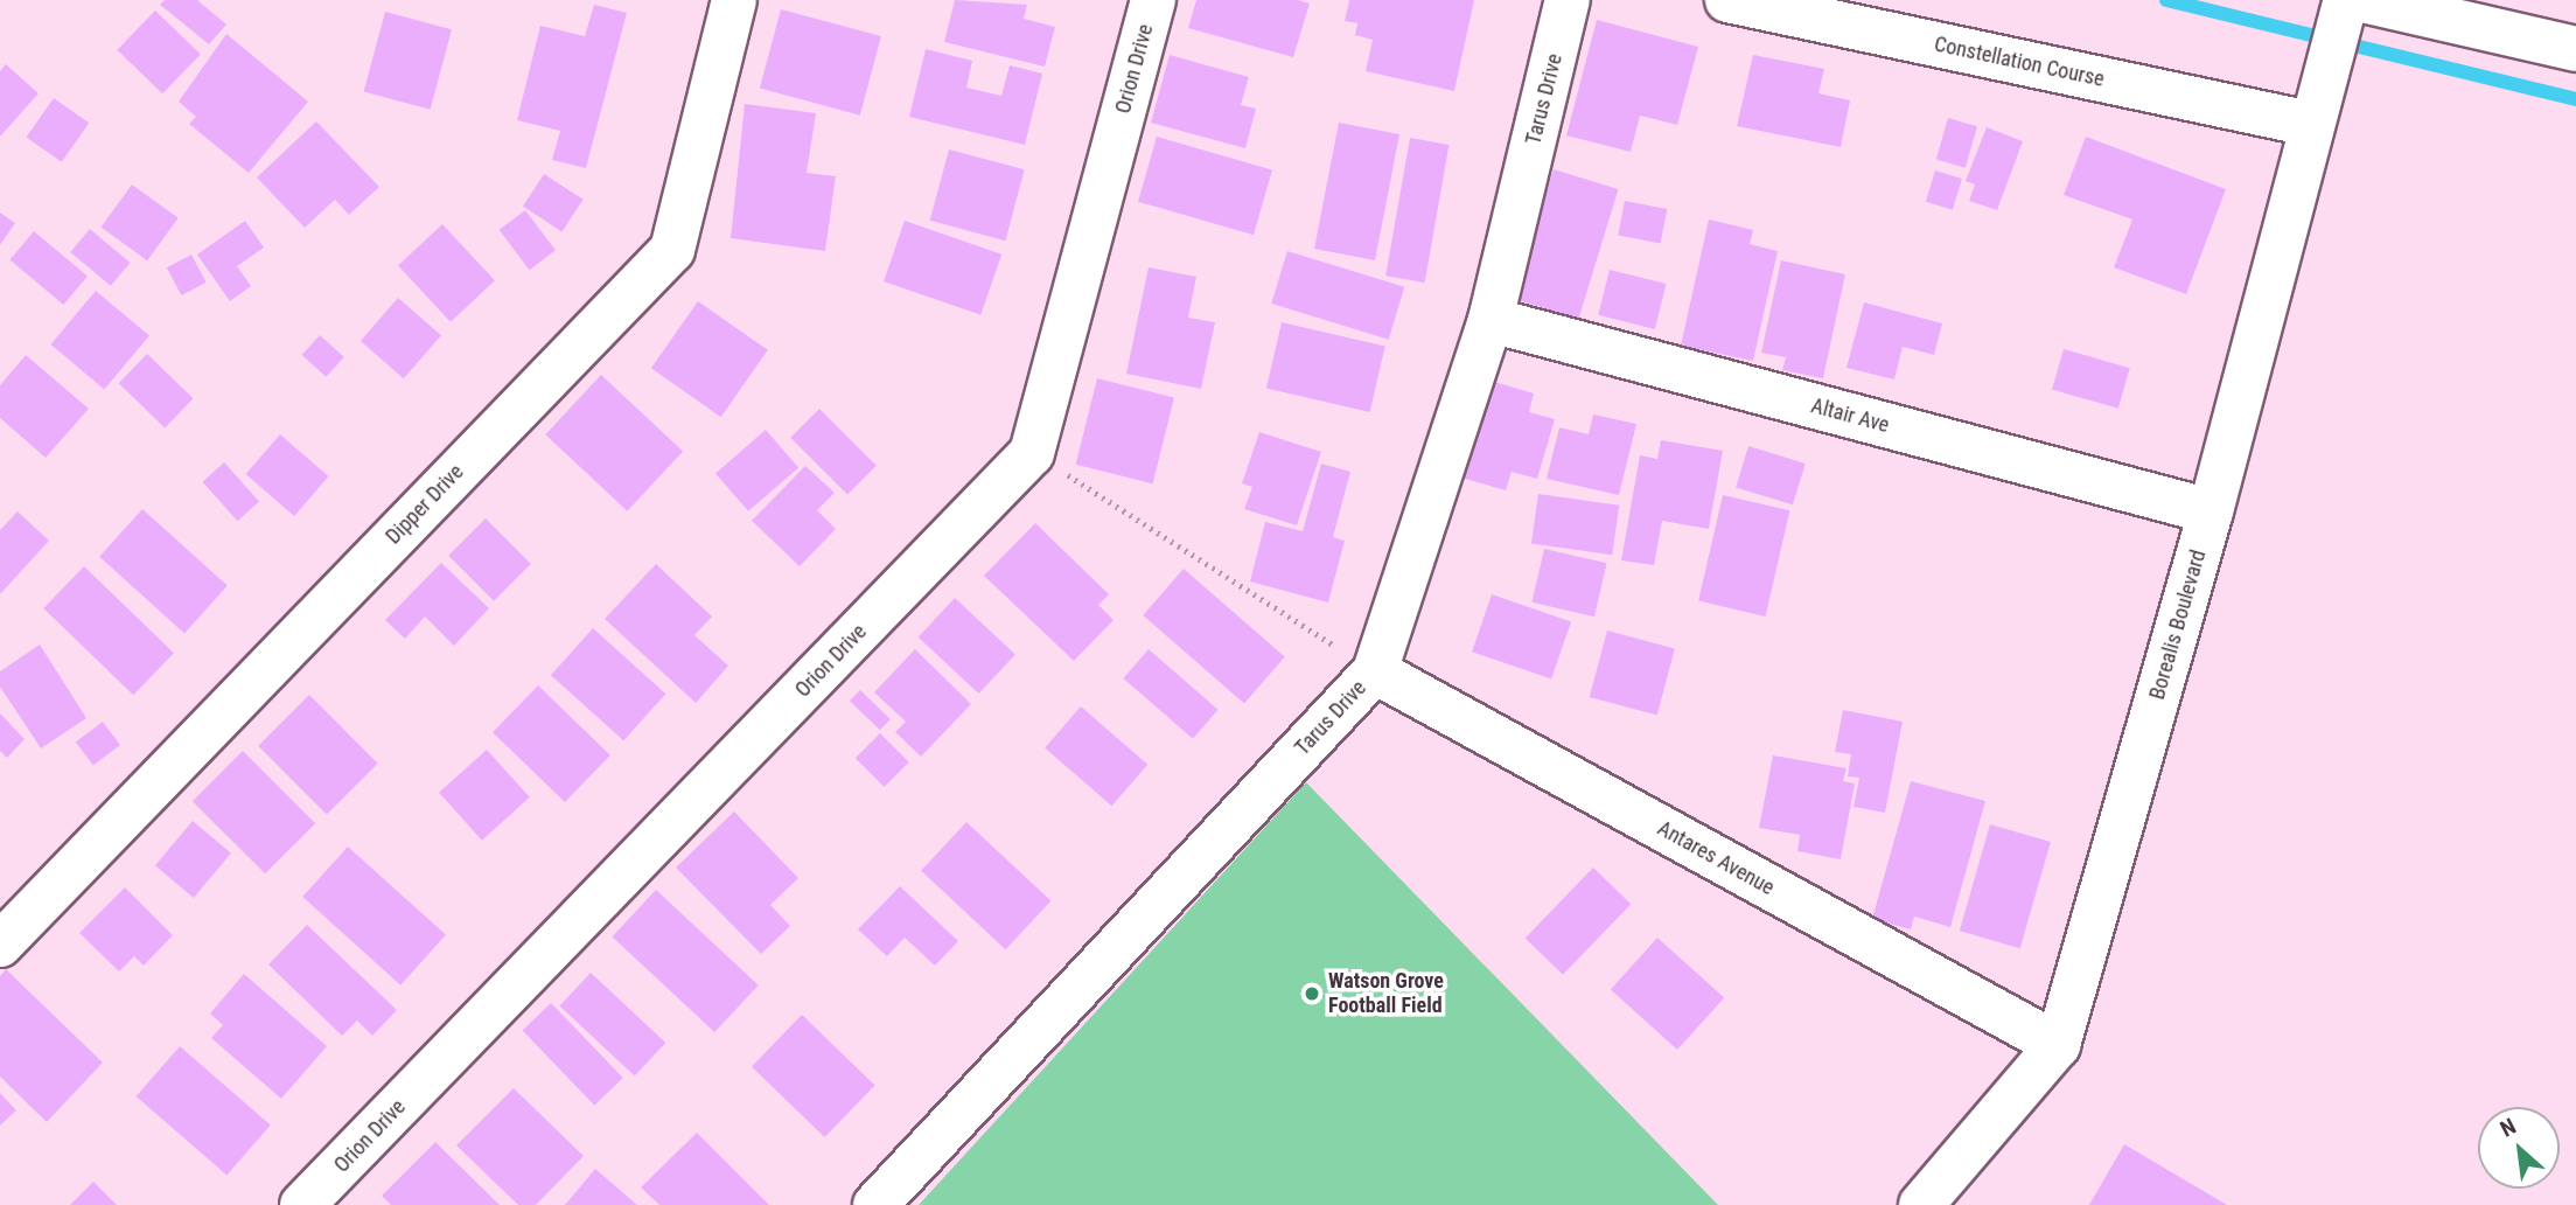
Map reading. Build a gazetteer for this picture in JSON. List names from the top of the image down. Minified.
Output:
{"streets":{"street":["Constellation Course","Orion Drive","Tarus Drive","Altair Ave","Dipper Drive","Borealis Boulevard","Antares Avenue"]},"crossings":[["Constellation Course","Borealis Boulevard"],["Tarus Drive","Altair Ave"],["Tarus Drive","Antares Avenue"],["Altair Ave","Borealis Boulevard"],["Borealis Boulevard","Antares Avenue"]],"places":["Watson Grove Football Field"],"north":"top left"}
